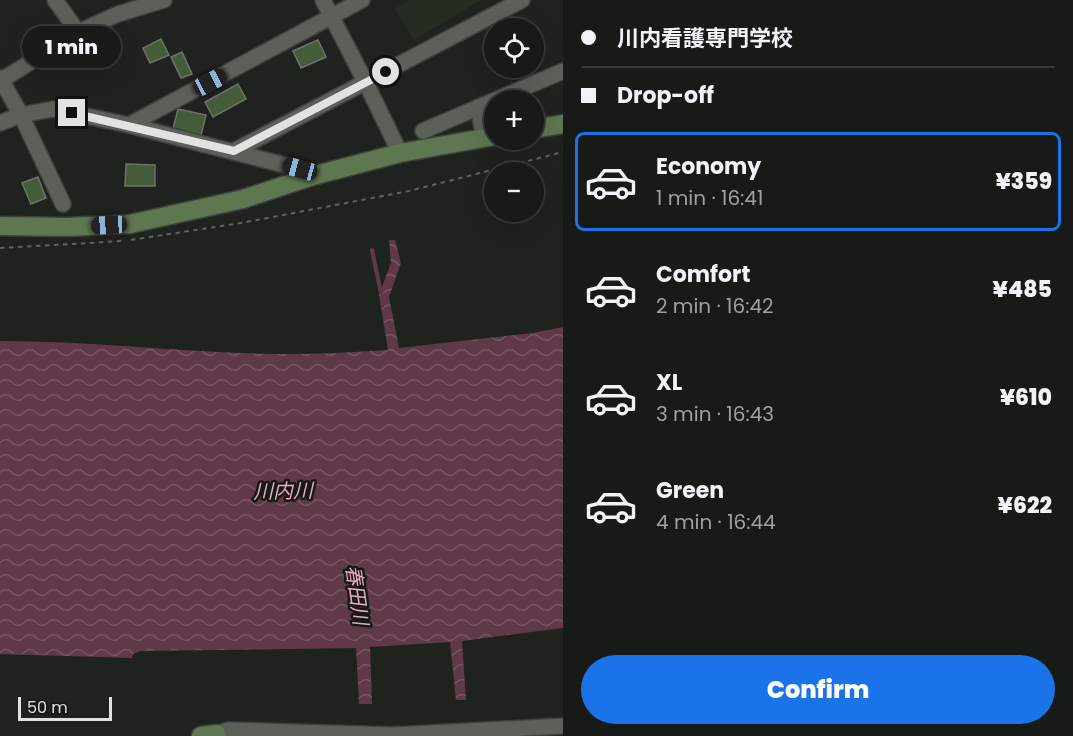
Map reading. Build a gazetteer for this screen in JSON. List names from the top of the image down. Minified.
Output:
{"water":["川内川","春田川"],"scale_bar":"50 m","page":{"banner":["川内看護専門学校","Drop-off"],"map_buttons":["+","−"],"bubble":"1 min","list":[{"name":"Economy","note":"1 min · 16:41","value":"¥359"},{"name":"Comfort","note":"2 min · 16:42","value":"¥485"},{"name":"XL","note":"3 min · 16:43","value":"¥610"},{"name":"Green","note":"4 min · 16:44","value":"¥622"}],"buttons":"Confirm","scale":"50 m"}}
